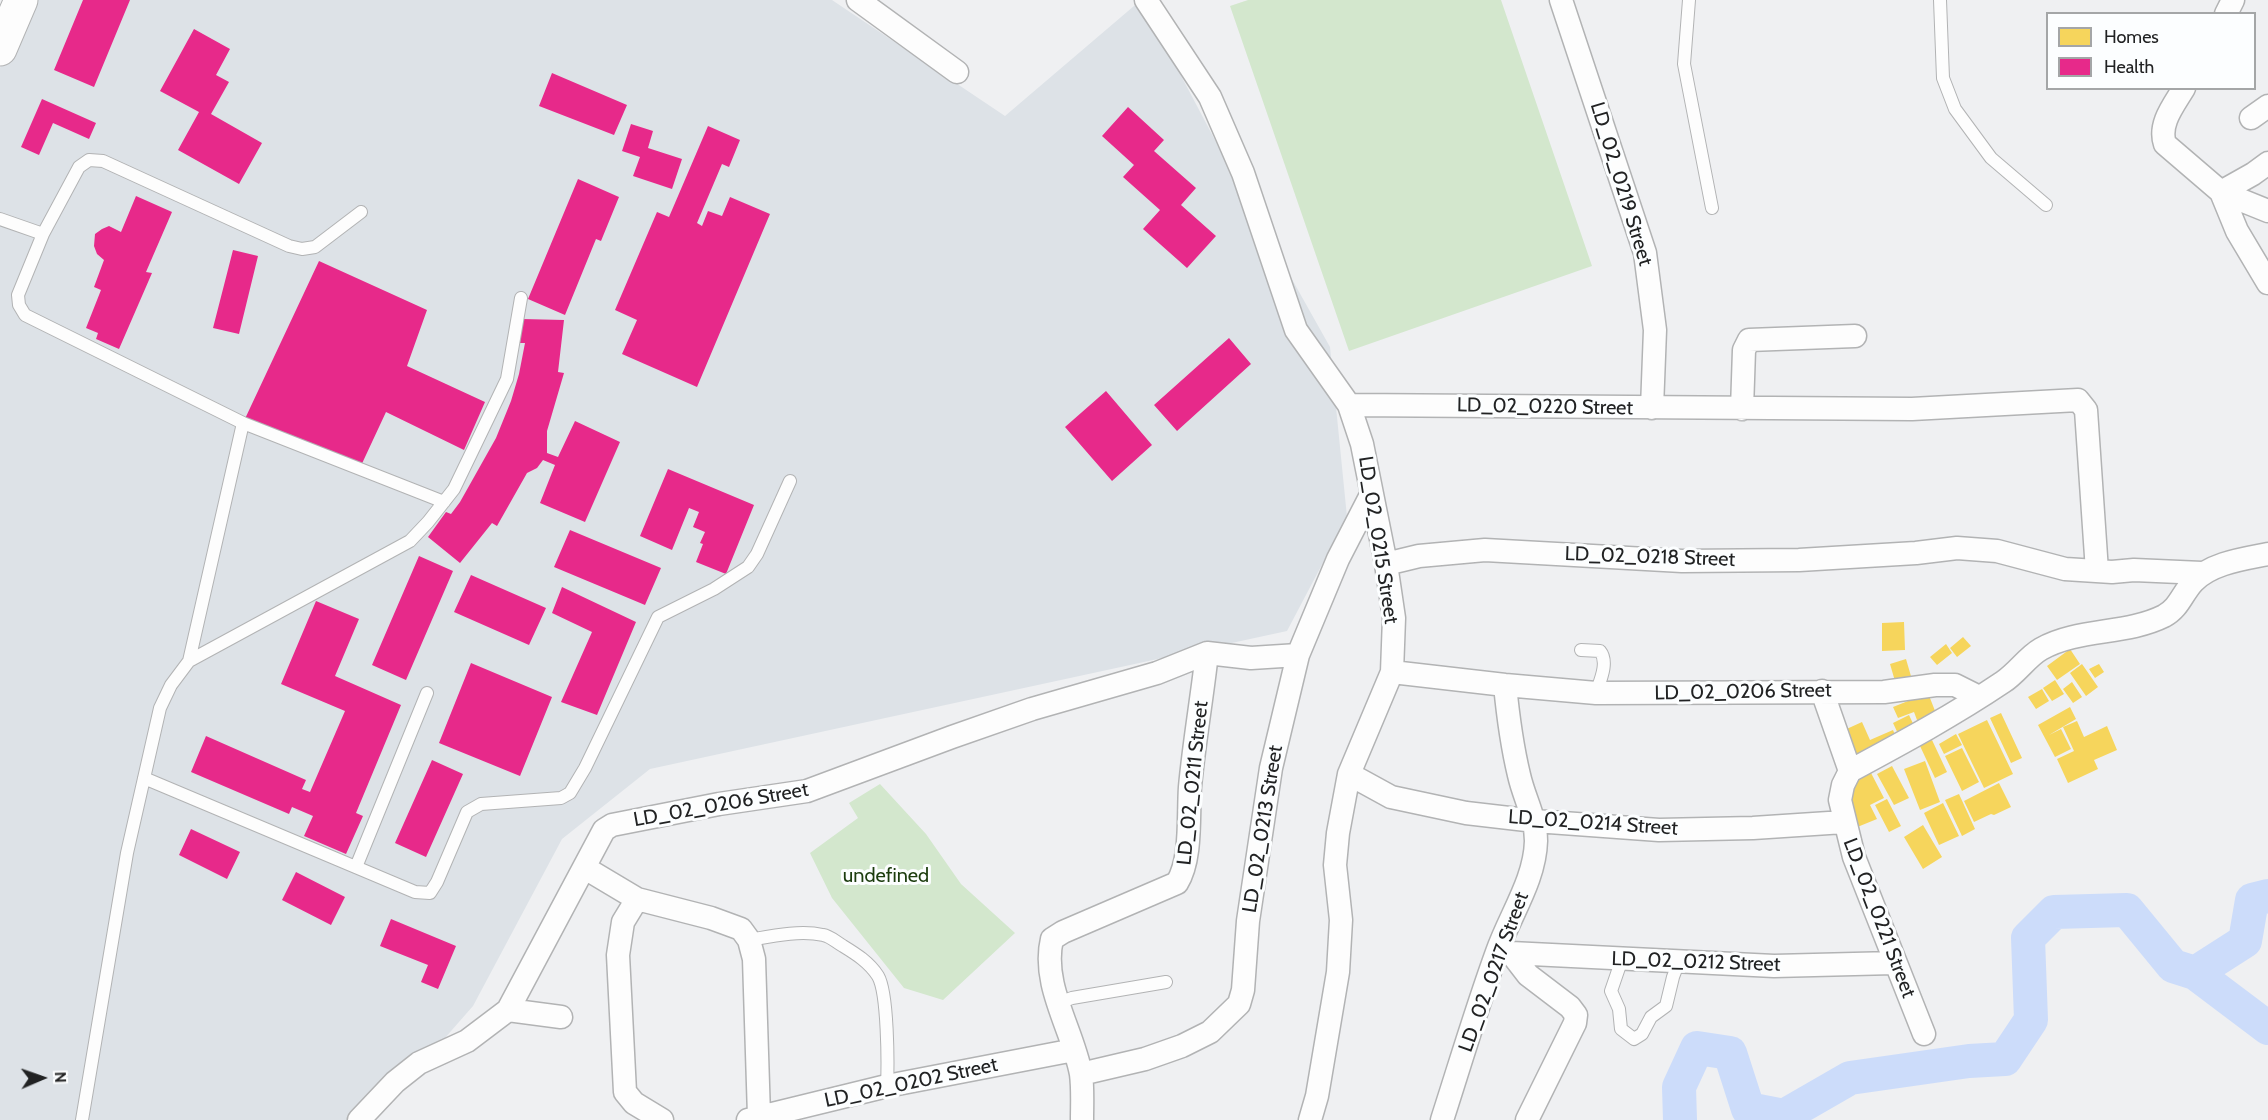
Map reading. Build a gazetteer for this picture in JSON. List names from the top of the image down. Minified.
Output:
{"streets":{"street":["LD_02_0219 Street","LD_02_0220 Street","LD_02_0215 Street","LD_02_0218 Street","LD_02_0206 Street","LD_02_0211 Street","LD_02_0214 Street","LD_02_0213 Street","LD_02_0221 Street","LD_02_0212 Street","LD_02_0217 Street","LD_02_0202 Street"]},"crossings":[["LD_02_0219 Street","LD_02_0220 Street"],["LD_02_0220 Street","LD_02_0215 Street"],["LD_02_0220 Street","LD_02_0218 Street"],["LD_02_0215 Street","LD_02_0218 Street"],["LD_02_0215 Street","LD_02_0206 Street"],["LD_02_0215 Street","LD_02_0214 Street"],["LD_02_0215 Street","LD_02_0213 Street"],["LD_02_0206 Street","LD_02_0211 Street"],["LD_02_0214 Street","LD_02_0221 Street"],["LD_02_0214 Street","LD_02_0217 Street"],["LD_02_0221 Street","LD_02_0212 Street"],["LD_02_0212 Street","LD_02_0217 Street"]],"parks":["undefined"],"legend":["Homes","Health"],"north":"right"}
